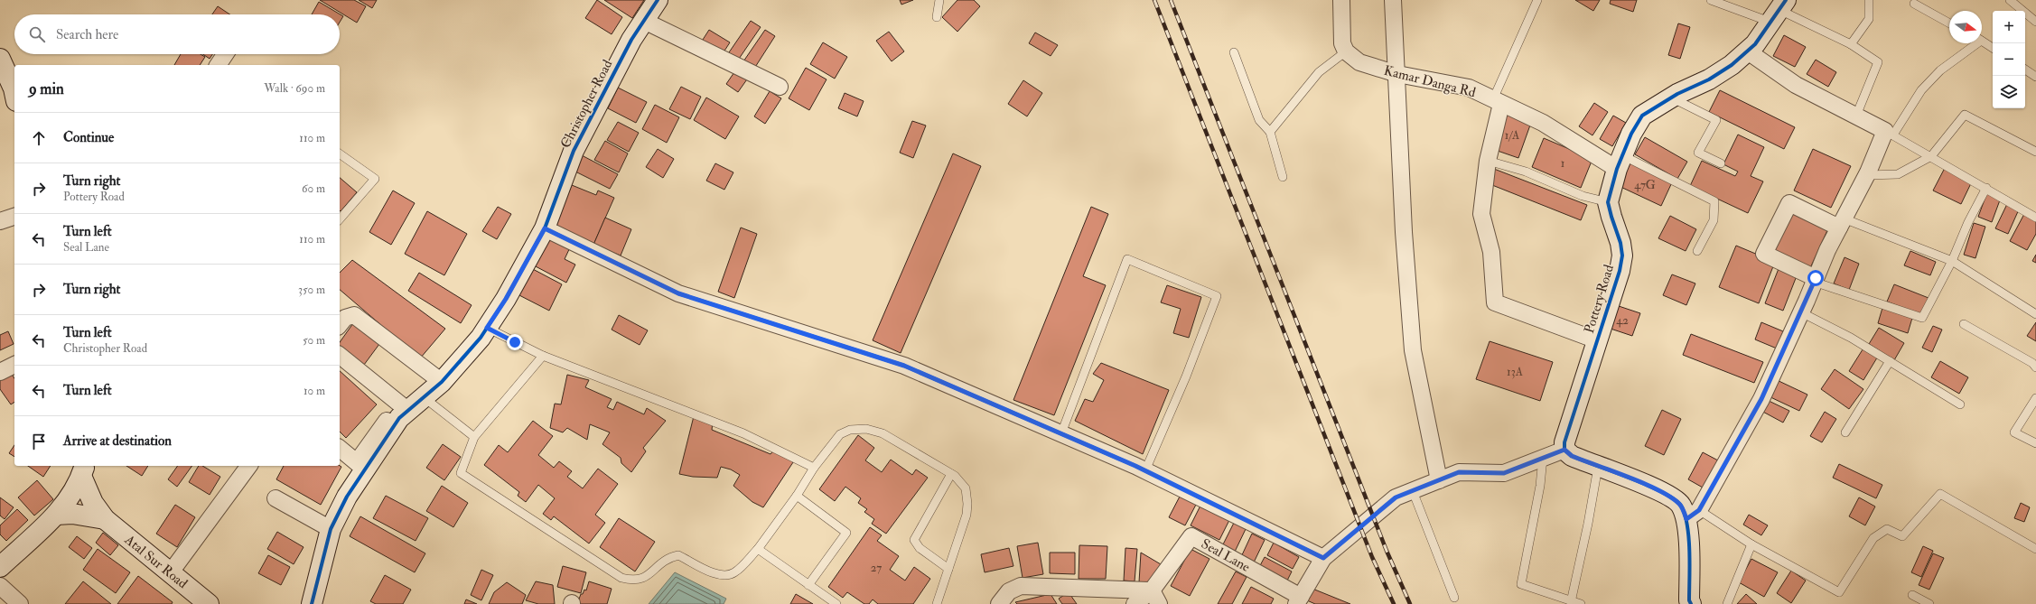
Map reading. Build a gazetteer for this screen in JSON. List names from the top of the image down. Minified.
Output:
{"streets":{"street":["Kamar Danga Rd","Christopher Road","Pottery Road","Seal Lane","Atal Sur Road"]},"crossings":[["Pottery Road","Seal Lane"]],"house_numbers":["1/A","1","47G","42","13A","27"],"north":"right","page":{"map_buttons":["+","−"],"search":"Search here","heading":["9 min","Walk · 690 m"],"list":[["Continue","110 m"],["Turn right","Pottery Road","60 m"],["Turn left","Seal Lane","110 m"],["Turn right","350 m"],["Turn left","Christopher Road","50 m"],["Turn left","10 m"],"Arrive at destination"]}}
